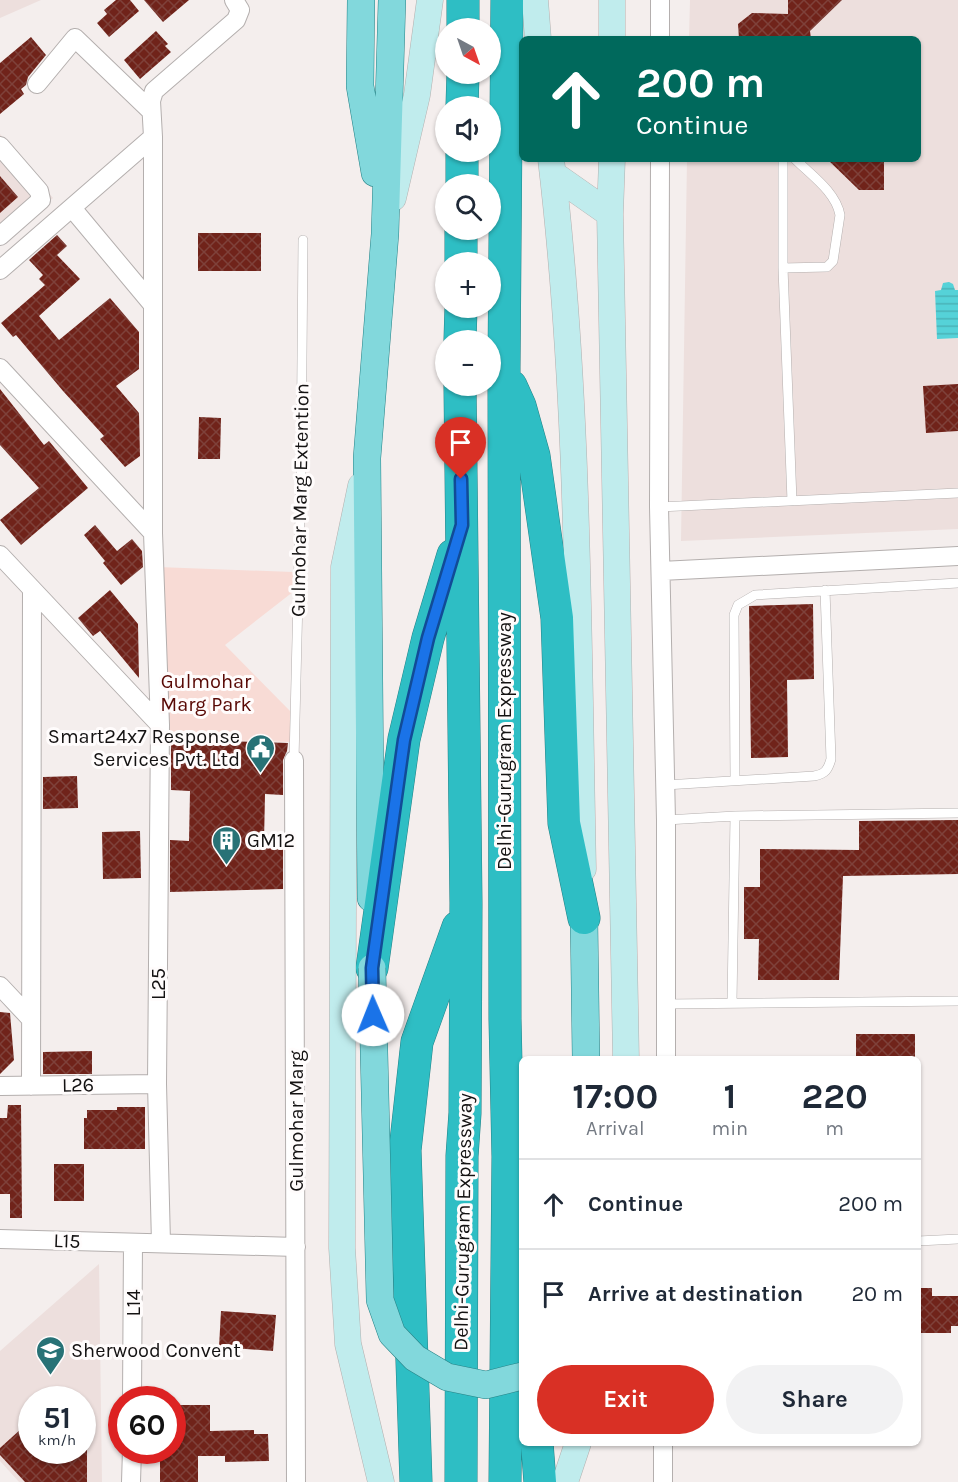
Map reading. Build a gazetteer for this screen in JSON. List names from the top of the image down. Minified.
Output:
{"streets":{"highway":["Delhi-Gurugram Expressway"],"street":["L25","L26","Gulmohar Marg","L15","L14"],"lane":["Gulmohar Marg Extention"]},"crossings":[["Gulmohar Marg Extention","Gulmohar Marg"],["L25","L26"],["L25","L15"],["Gulmohar Marg","L15"],["L15","L14"]],"parks":["Gulmohar Marg Park"],"places":{"public building":["Smart24x7 Response Services Pvt. Ltd"],"building":["GM12"],"school or university":["Sherwood Convent"]},"north":"bottom right","page":{"map_buttons":["+","−"],"turn":["200 m","Continue"],"eta":["17:00","Arrival","1","min","220","m"],"list":[{"name":"Continue","value":"200 m"},{"name":"Arrive at destination","value":"20 m"}],"buttons":["Exit","Share"],"speed":"51 km/h","limit":"60"}}
